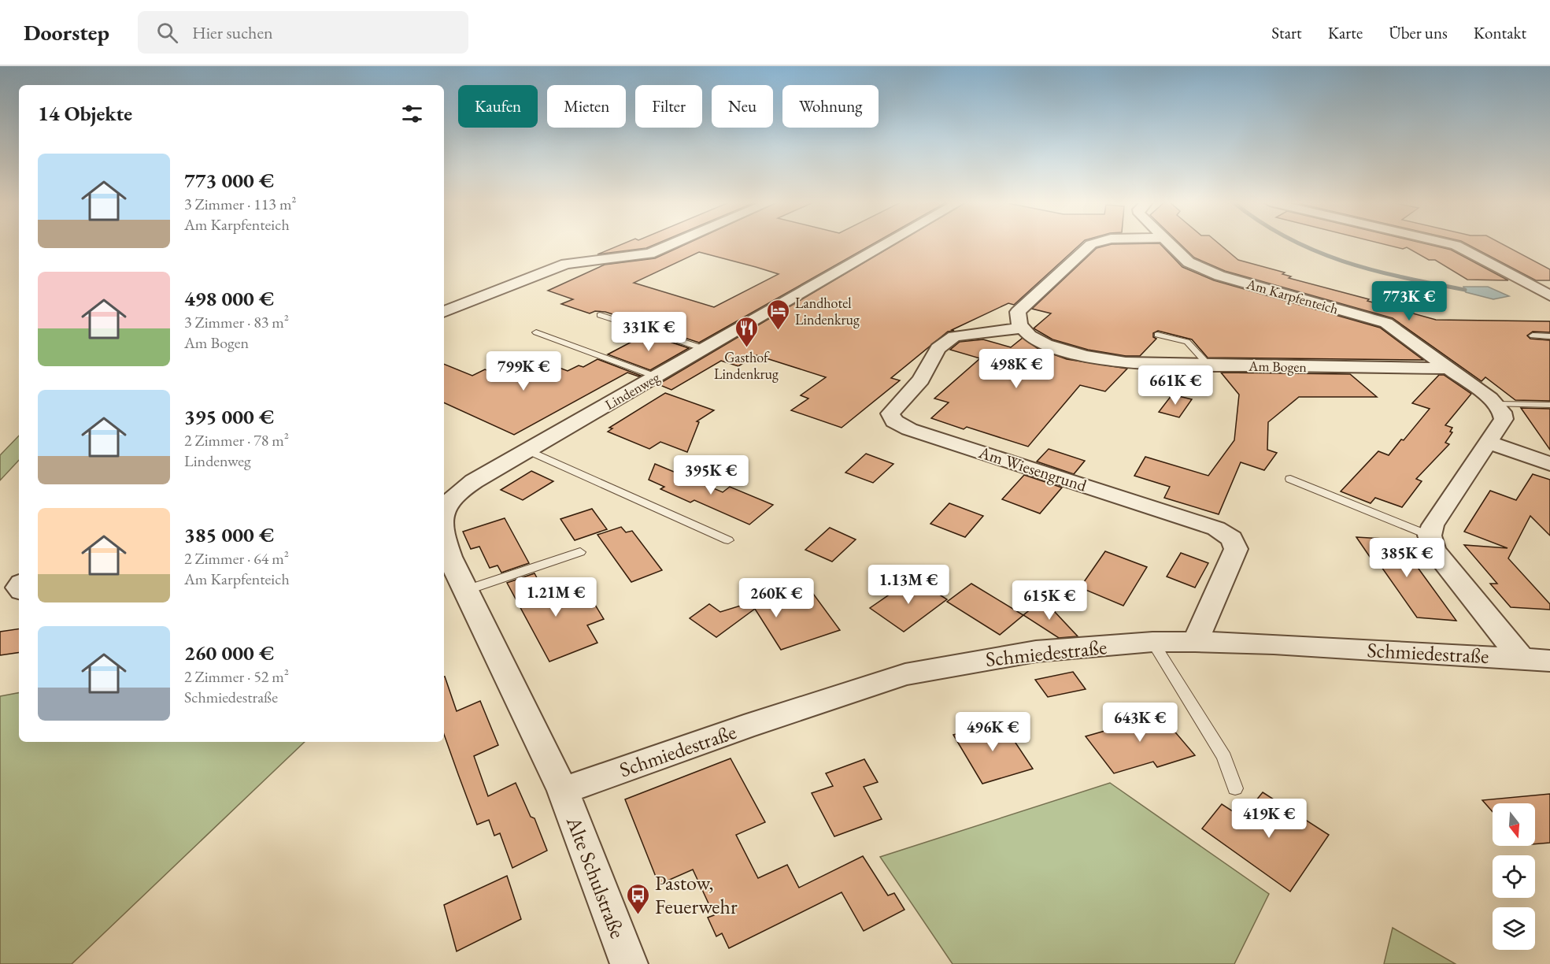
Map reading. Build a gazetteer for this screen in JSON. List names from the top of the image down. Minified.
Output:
{"streets":{"street":["Am Karpfenteich","Am Bogen","Lindenweg","Am Wiesengrund","Schmiedestraße","Alte Schulstraße"]},"crossings":[["Am Karpfenteich","Am Bogen"],["Am Bogen","Am Wiesengrund"],["Lindenweg","Schmiedestraße"],["Lindenweg","Alte Schulstraße"],["Am Wiesengrund","Schmiedestraße"],["Schmiedestraße","Alte Schulstraße"]],"places":{"hotel":["Landhotel Lindenkrug"],"restaurant":["Gasthof Lindenkrug"],"bus stop":["Pastow, Feuerwehr"]},"north":"bottom","page":{"header":"Doorstep","search":"Hier suchen","nav":["Start","Karte","Über uns","Kontakt"],"chip":["Kaufen","Mieten","Filter","Neu","Wohnung"],"heading":"14 Objekte","list":[{"name":"773 000 €","note":"3 Zimmer · 113 m² · Am Karpfenteich"},{"name":"498 000 €","note":"3 Zimmer · 83 m² · Am Bogen"},{"name":"395 000 €","note":"2 Zimmer · 78 m² · Lindenweg"},{"name":"385 000 €","note":"2 Zimmer · 64 m² · Am Karpfenteich"},{"name":"260 000 €","note":"2 Zimmer · 52 m² · Schmiedestraße"}],"price":["773K €","331K €","498K €","799K €","661K €","395K €","385K €","1.13M €","1.21M €","260K €","615K €","643K €","496K €","419K €"]}}
